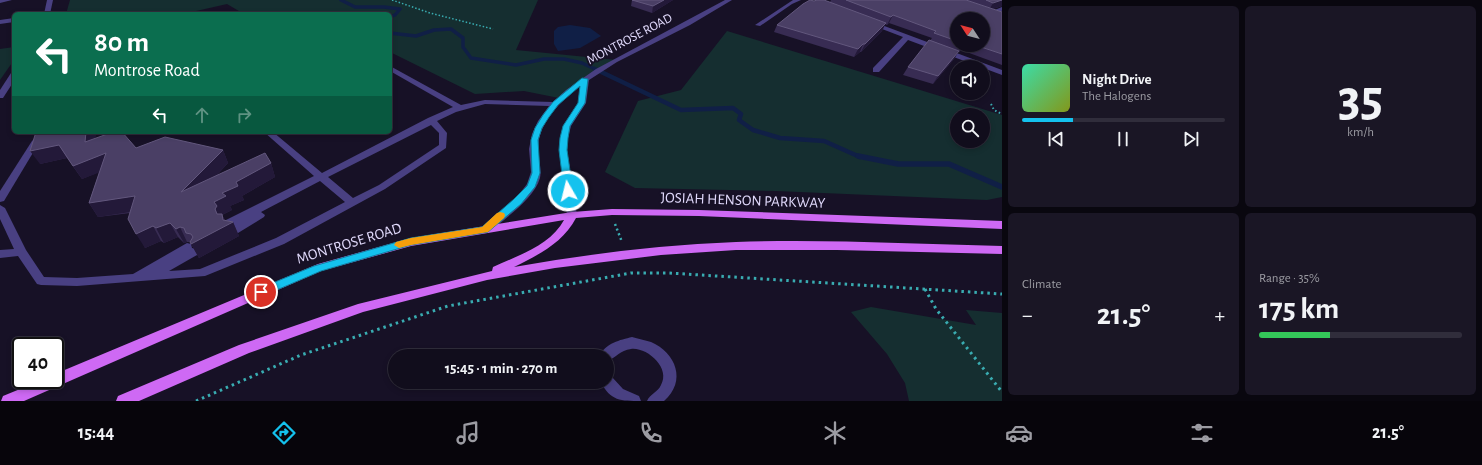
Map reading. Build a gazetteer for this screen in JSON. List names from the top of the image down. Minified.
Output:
{"streets":{"main road":["MONTROSE ROAD","JOSIAH HENSON PARKWAY"]},"crossings":[["MONTROSE ROAD","JOSIAH HENSON PARKWAY"]],"north":"top left","page":{"tile":[["35","km/h"],"Climate",["Range · 35%","175 km"]],"turn":["80 m","Montrose Road"],"song":["Night Drive","The Halogens"],"heat":["−","21.5°","+"],"limit":"40","trip":"15:45 · 1 min · 270 m","tabs":["15:44","21.5°"]}}
